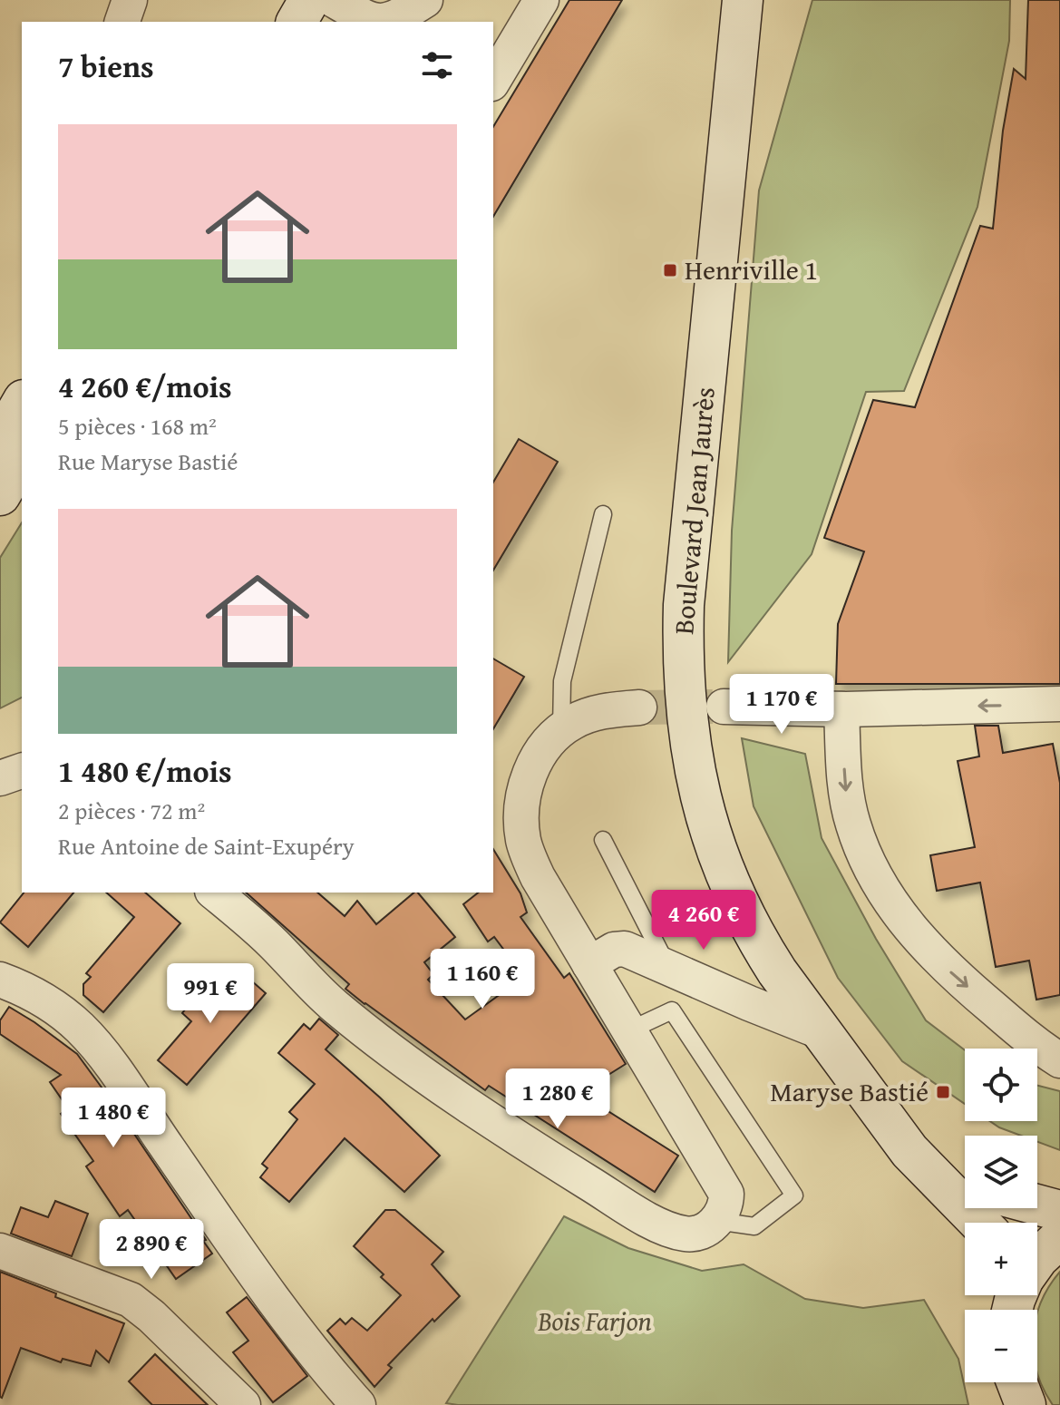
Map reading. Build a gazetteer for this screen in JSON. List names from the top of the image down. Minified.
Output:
{"streets":{"main road":["Boulevard Jean Jaurès"]},"parks":["Bois Farjon"],"places":{"transit":["Henriville 1","Maryse Bastié"]},"page":{"heading":"7 biens","list":[{"name":"4 260 €/mois","note":"5 pièces · 168 m² · Rue Maryse Bastié"},{"name":"1 480 €/mois","note":"2 pièces · 72 m² · Rue Antoine de Saint-Exupéry"}],"price":["1 170 €","4 260 €","1 160 €","991 €","1 280 €","1 480 €","2 890 €"],"map_buttons":["+","−"]}}
